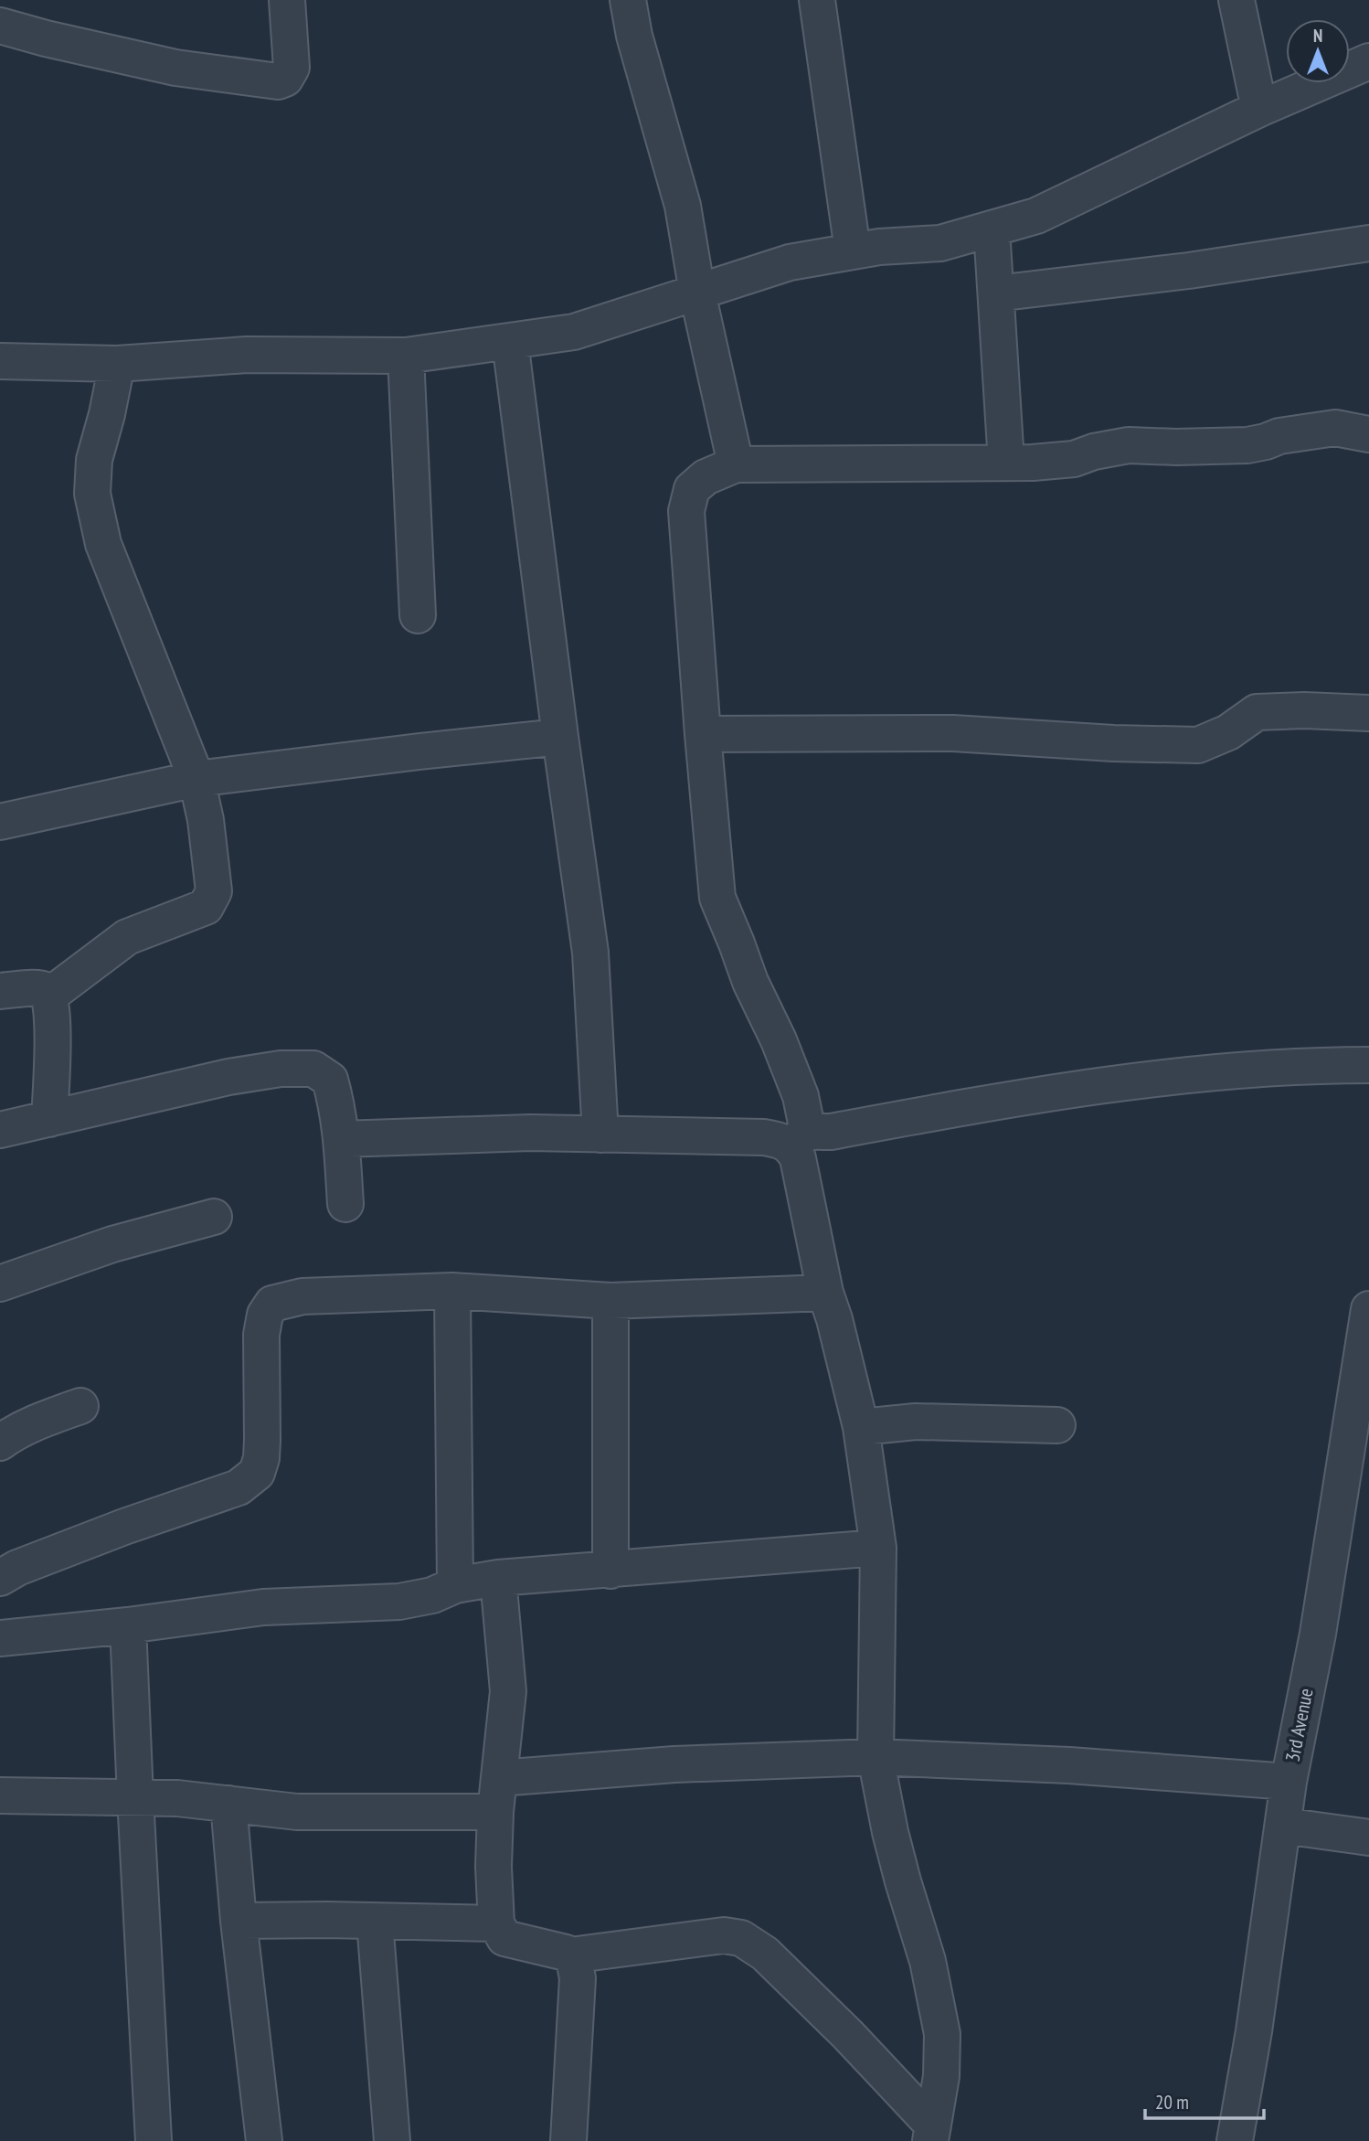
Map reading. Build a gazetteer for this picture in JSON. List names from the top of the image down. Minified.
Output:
{"streets":{"street":["3rd Avenue"]},"scale_bar":"20 m","north":"top"}
